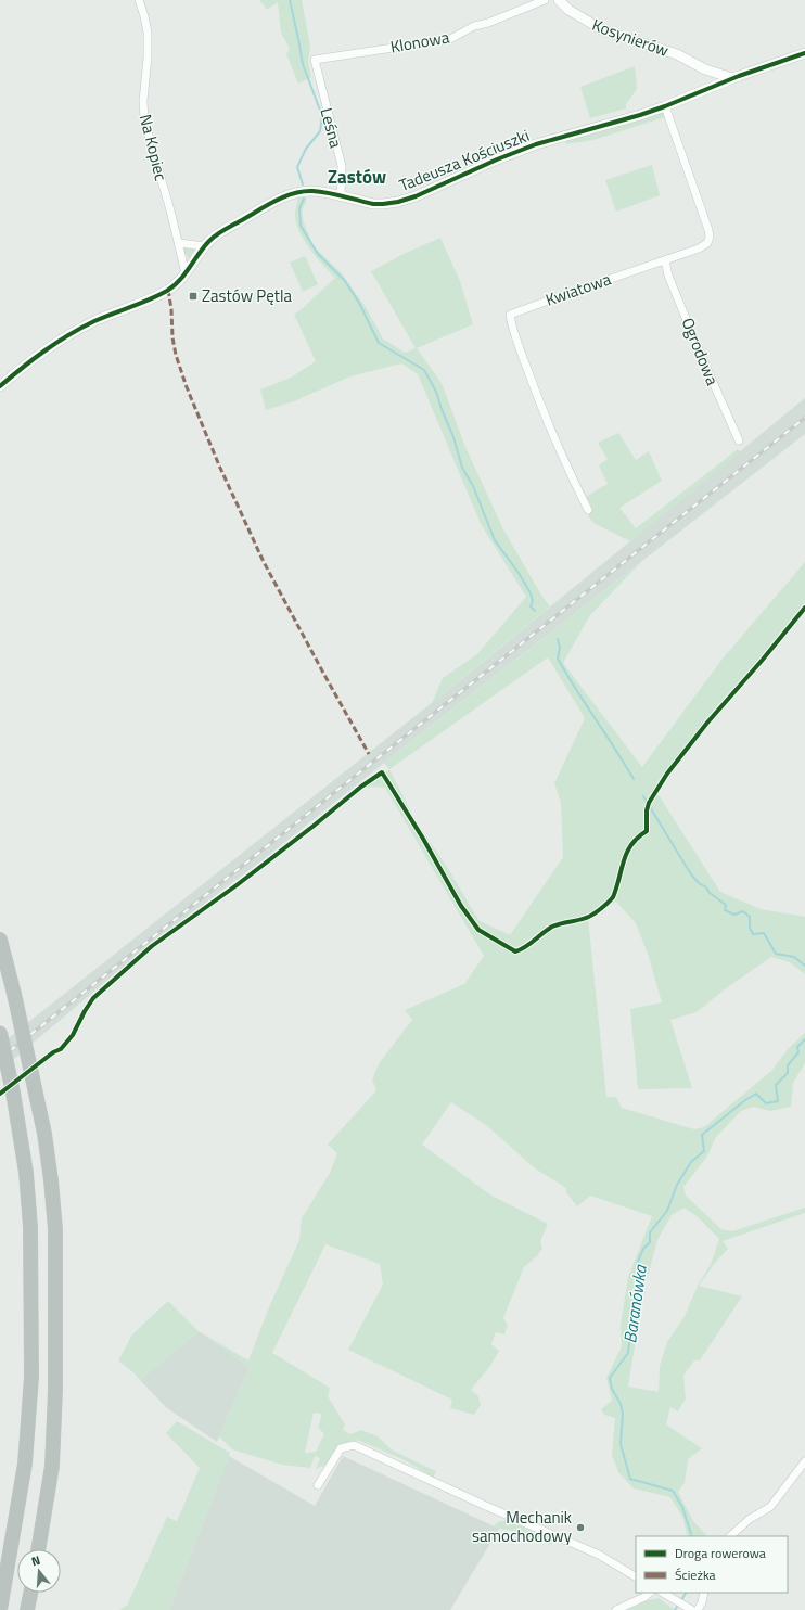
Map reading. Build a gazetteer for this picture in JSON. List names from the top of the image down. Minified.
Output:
{"streets":{"street":["Kosynierów","Klonowa","Leśna","Na Kopiec","Tadeusza Kościuszki","Kwiatowa","Ogrodowa"]},"crossings":[["Kosynierów","Tadeusza Kościuszki"],["Klonowa","Leśna"],["Leśna","Tadeusza Kościuszki"],["Na Kopiec","Tadeusza Kościuszki"],["Tadeusza Kościuszki","Kwiatowa"],["Kwiatowa","Ogrodowa"]],"districts":["Zastów"],"water":["Baranówka"],"places":{"transit":["Zastów Pętla"],"other":["Mechanik samochodowy"]},"legend":["Droga rowerowa","Ścieżka"],"north":"top"}
